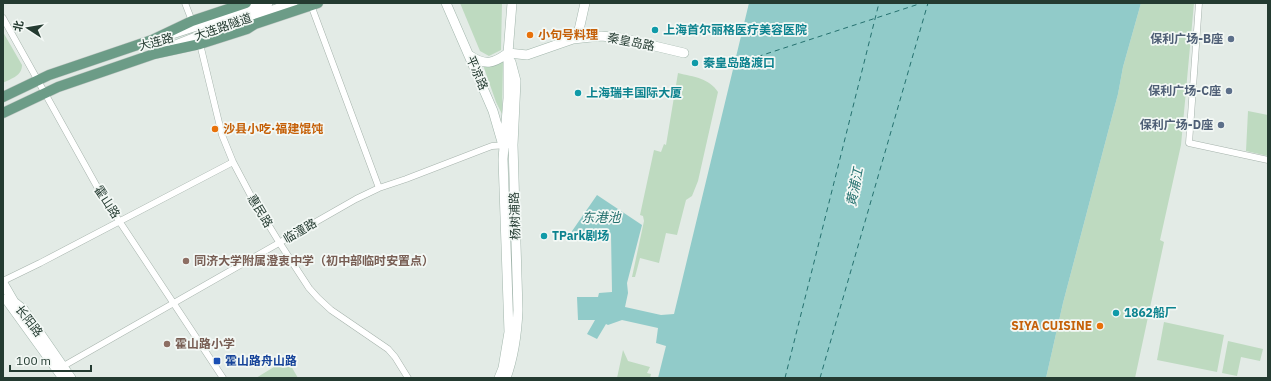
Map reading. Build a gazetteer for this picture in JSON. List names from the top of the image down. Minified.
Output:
{"streets":{"main road":["大连路隧道","大连路","秦皇岛路","平凉路","杨树浦路","长阳路"],"street":["霍山路","惠民路","临潼路"]},"crossings":[["大连路隧道","大连路"],["大连路","霍山路"],["大连路","惠民路"],["秦皇岛路","杨树浦路"],["平凉路","杨树浦路"],["平凉路","临潼路"],["霍山路","临潼路"],["惠民路","临潼路"],["杨树浦路","临潼路"],["临潼路","长阳路"]],"water":["黄浦江","东港池"],"places":{"other":["上海首尔丽格医疗美容医院","小句号料理","保利广场-B座","秦皇岛路渡口","保利广场-C座","上海瑞丰国际大厦","保利广场-D座","沙县小吃·福建馄饨","TPark剧场","同济大学附属澄衷中学（初中部临时安置点）","1862船厂","SIYA CUISINE","霍山路小学"],"transit":["霍山路舟山路"]},"scale_bar":"100 m","north":"left"}
